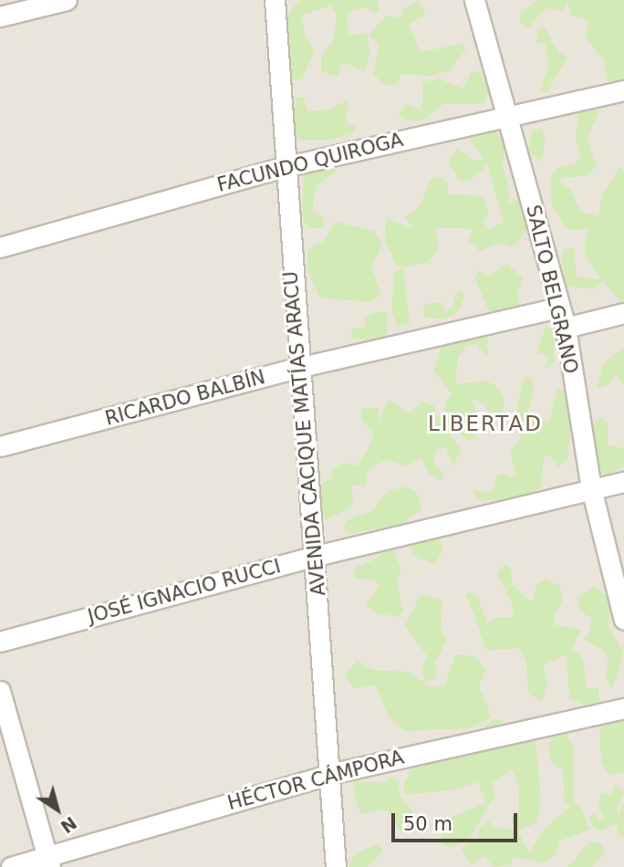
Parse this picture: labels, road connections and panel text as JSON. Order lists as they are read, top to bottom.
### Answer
{
  "streets": {
    "street": [
      "FACUNDO QUIROGA",
      "SALTO BELGRANO",
      "RICARDO BALBÍN",
      "AVENIDA CACIQUE MATÍAS ARACU",
      "JOSÉ IGNACIO RUCCI",
      "HÉCTOR CÁMPORA"
    ]
  },
  "crossings": [
    ["FACUNDO QUIROGA", "SALTO BELGRANO"],
    ["FACUNDO QUIROGA", "AVENIDA CACIQUE MATÍAS ARACU"],
    ["SALTO BELGRANO", "RICARDO BALBÍN"],
    ["SALTO BELGRANO", "JOSÉ IGNACIO RUCCI"],
    ["RICARDO BALBÍN", "AVENIDA CACIQUE MATÍAS ARACU"],
    ["AVENIDA CACIQUE MATÍAS ARACU", "JOSÉ IGNACIO RUCCI"],
    ["AVENIDA CACIQUE MATÍAS ARACU", "HÉCTOR CÁMPORA"]
  ],
  "districts": ["LIBERTAD"],
  "scale_bar": "50 m",
  "north": "bottom right"
}
